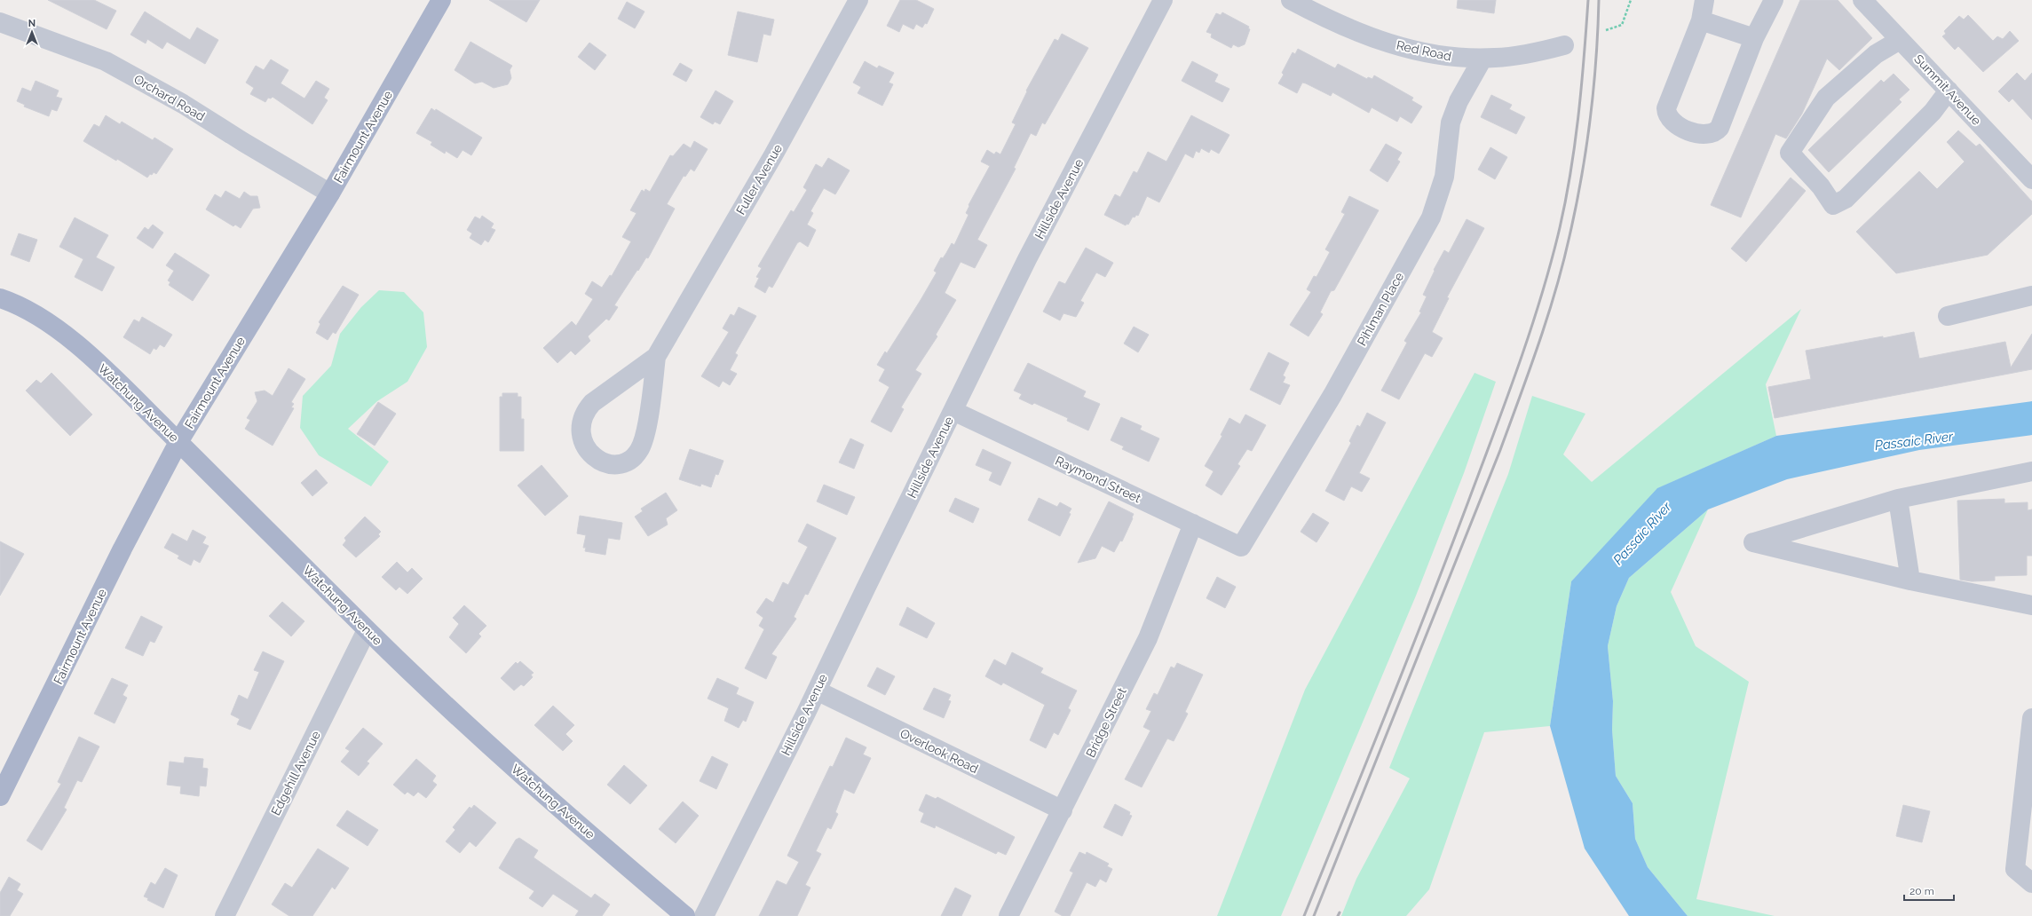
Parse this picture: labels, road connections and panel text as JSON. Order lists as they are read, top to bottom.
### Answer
{
  "streets": {
    "main road": ["Fairmount Avenue", "Watchung Avenue"],
    "street": [
      "Red Road",
      "Summit Avenue",
      "Orchard Road",
      "Fuller Avenue",
      "Hillside Avenue",
      "Pihlman Place",
      "Raymond Street",
      "Bridge Street",
      "Overlook Road",
      "Edgehill Avenue"
    ]
  },
  "crossings": [
    ["Red Road", "Pihlman Place"],
    ["Orchard Road", "Fairmount Avenue"],
    ["Fairmount Avenue", "Watchung Avenue"],
    ["Hillside Avenue", "Raymond Street"],
    ["Hillside Avenue", "Overlook Road"],
    ["Pihlman Place", "Raymond Street"],
    ["Watchung Avenue", "Edgehill Avenue"],
    ["Raymond Street", "Bridge Street"],
    ["Bridge Street", "Overlook Road"]
  ],
  "water": ["Passaic River"],
  "scale_bar": "20 m",
  "north": "top"
}
